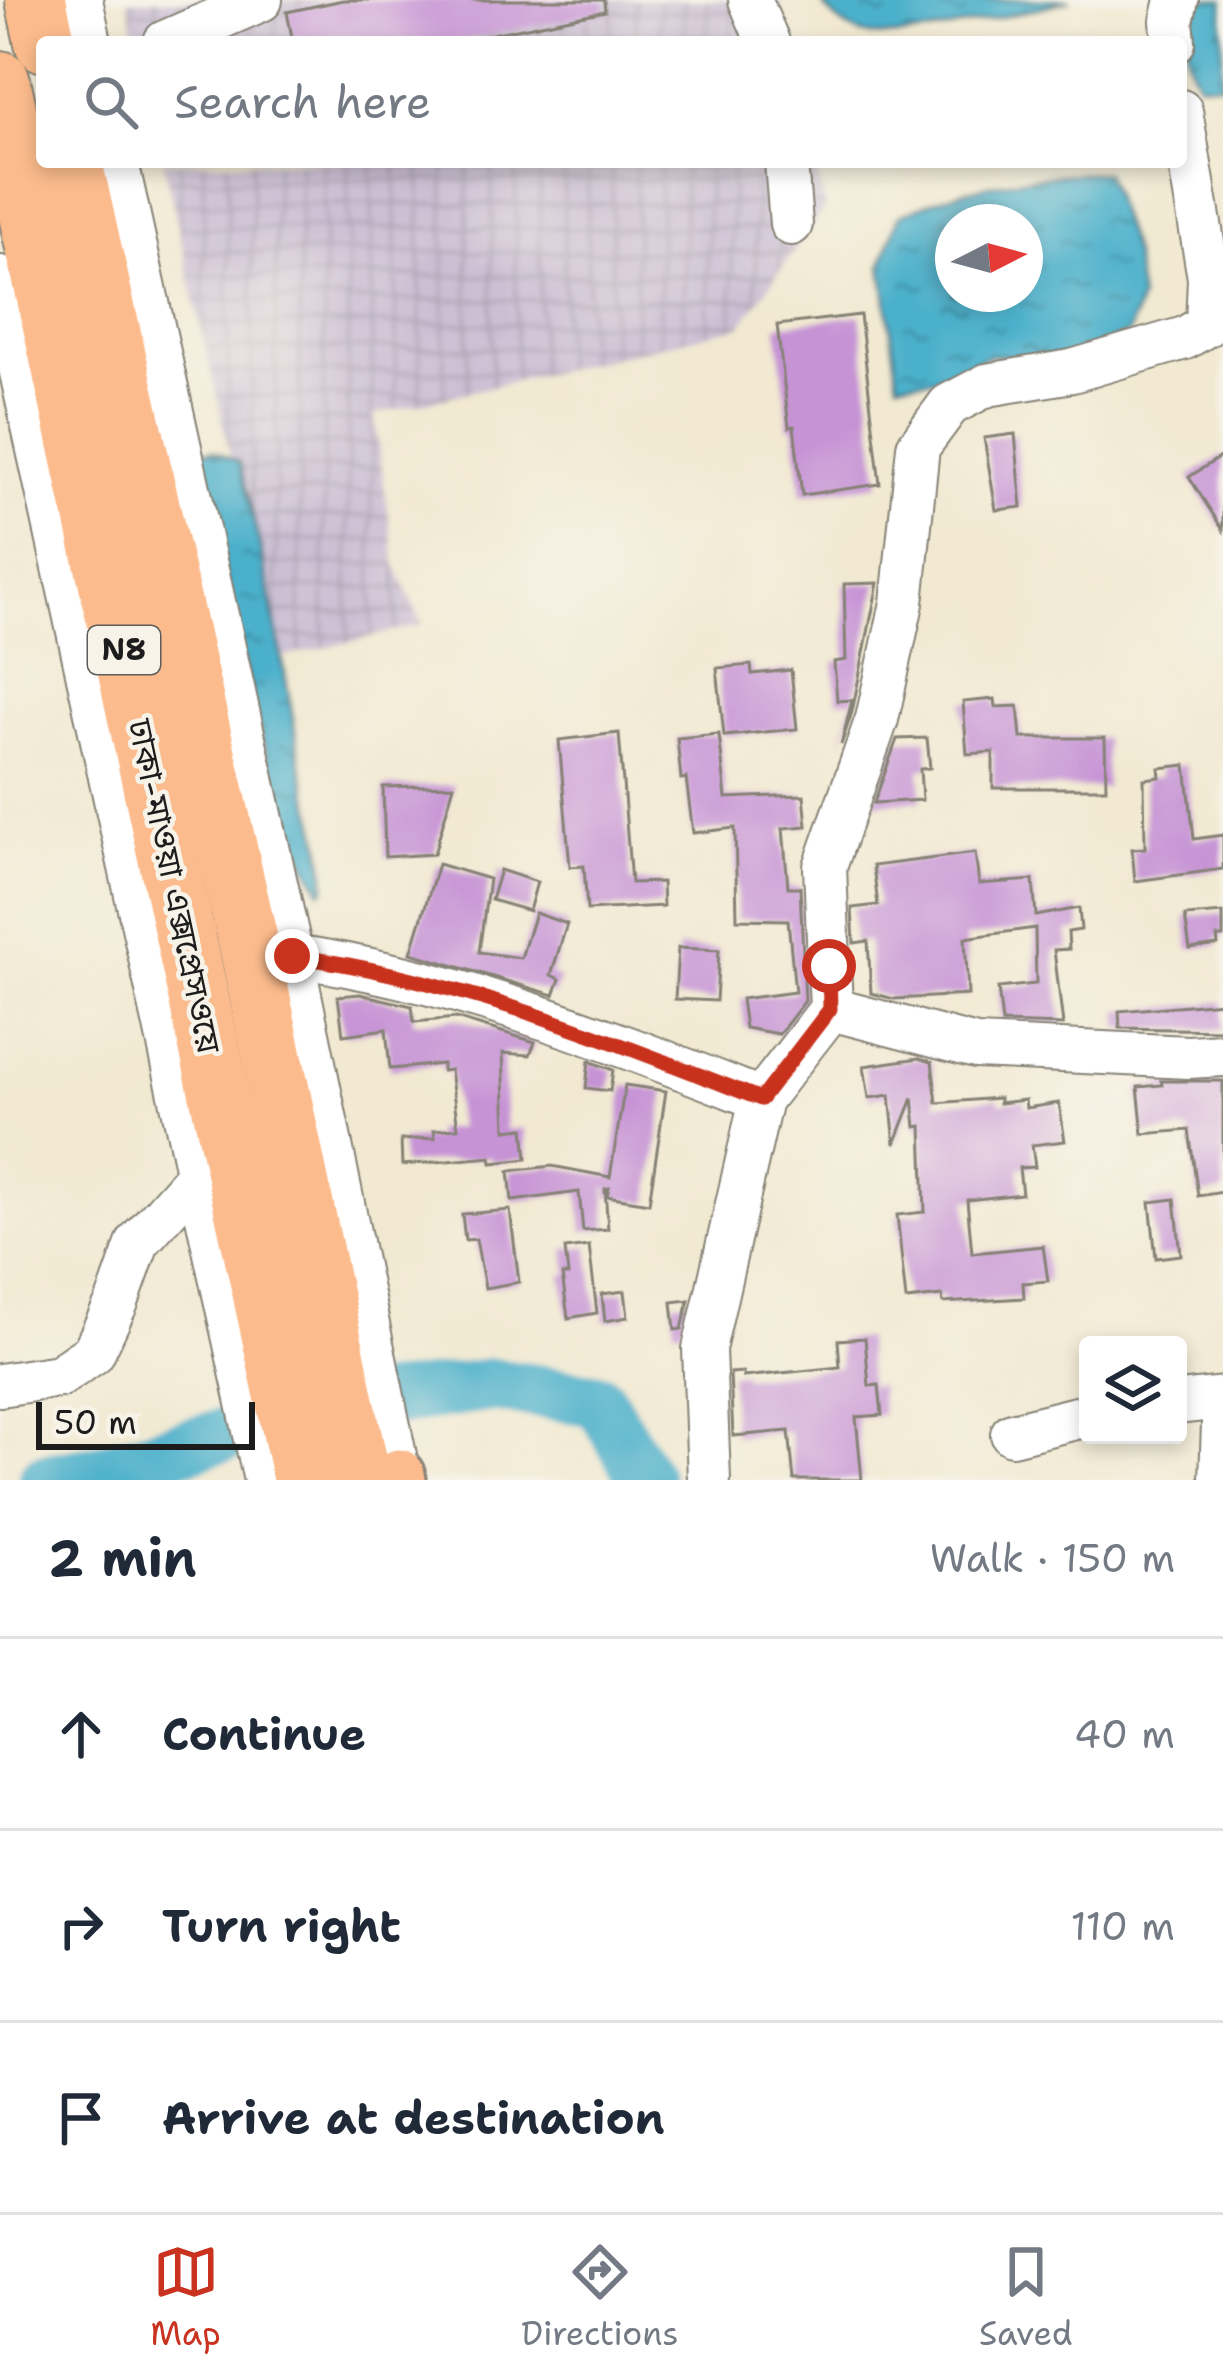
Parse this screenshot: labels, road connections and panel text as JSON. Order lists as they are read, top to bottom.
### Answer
{
  "streets": {
    "highway": ["N8", "ঢাকা-মাওয়া এক্সপ্রেসওয়ে"]
  },
  "scale_bar": "50 m",
  "north": "right",
  "page": {
    "search": "Search here",
    "scale": "50 m",
    "heading": ["2 min", "Walk · 150 m"],
    "list": [
      ["Continue", "40 m"],
      ["Turn right", "110 m"],
      "Arrive at destination"
    ],
    "nav": ["Map", "Directions", "Saved"]
  }
}
